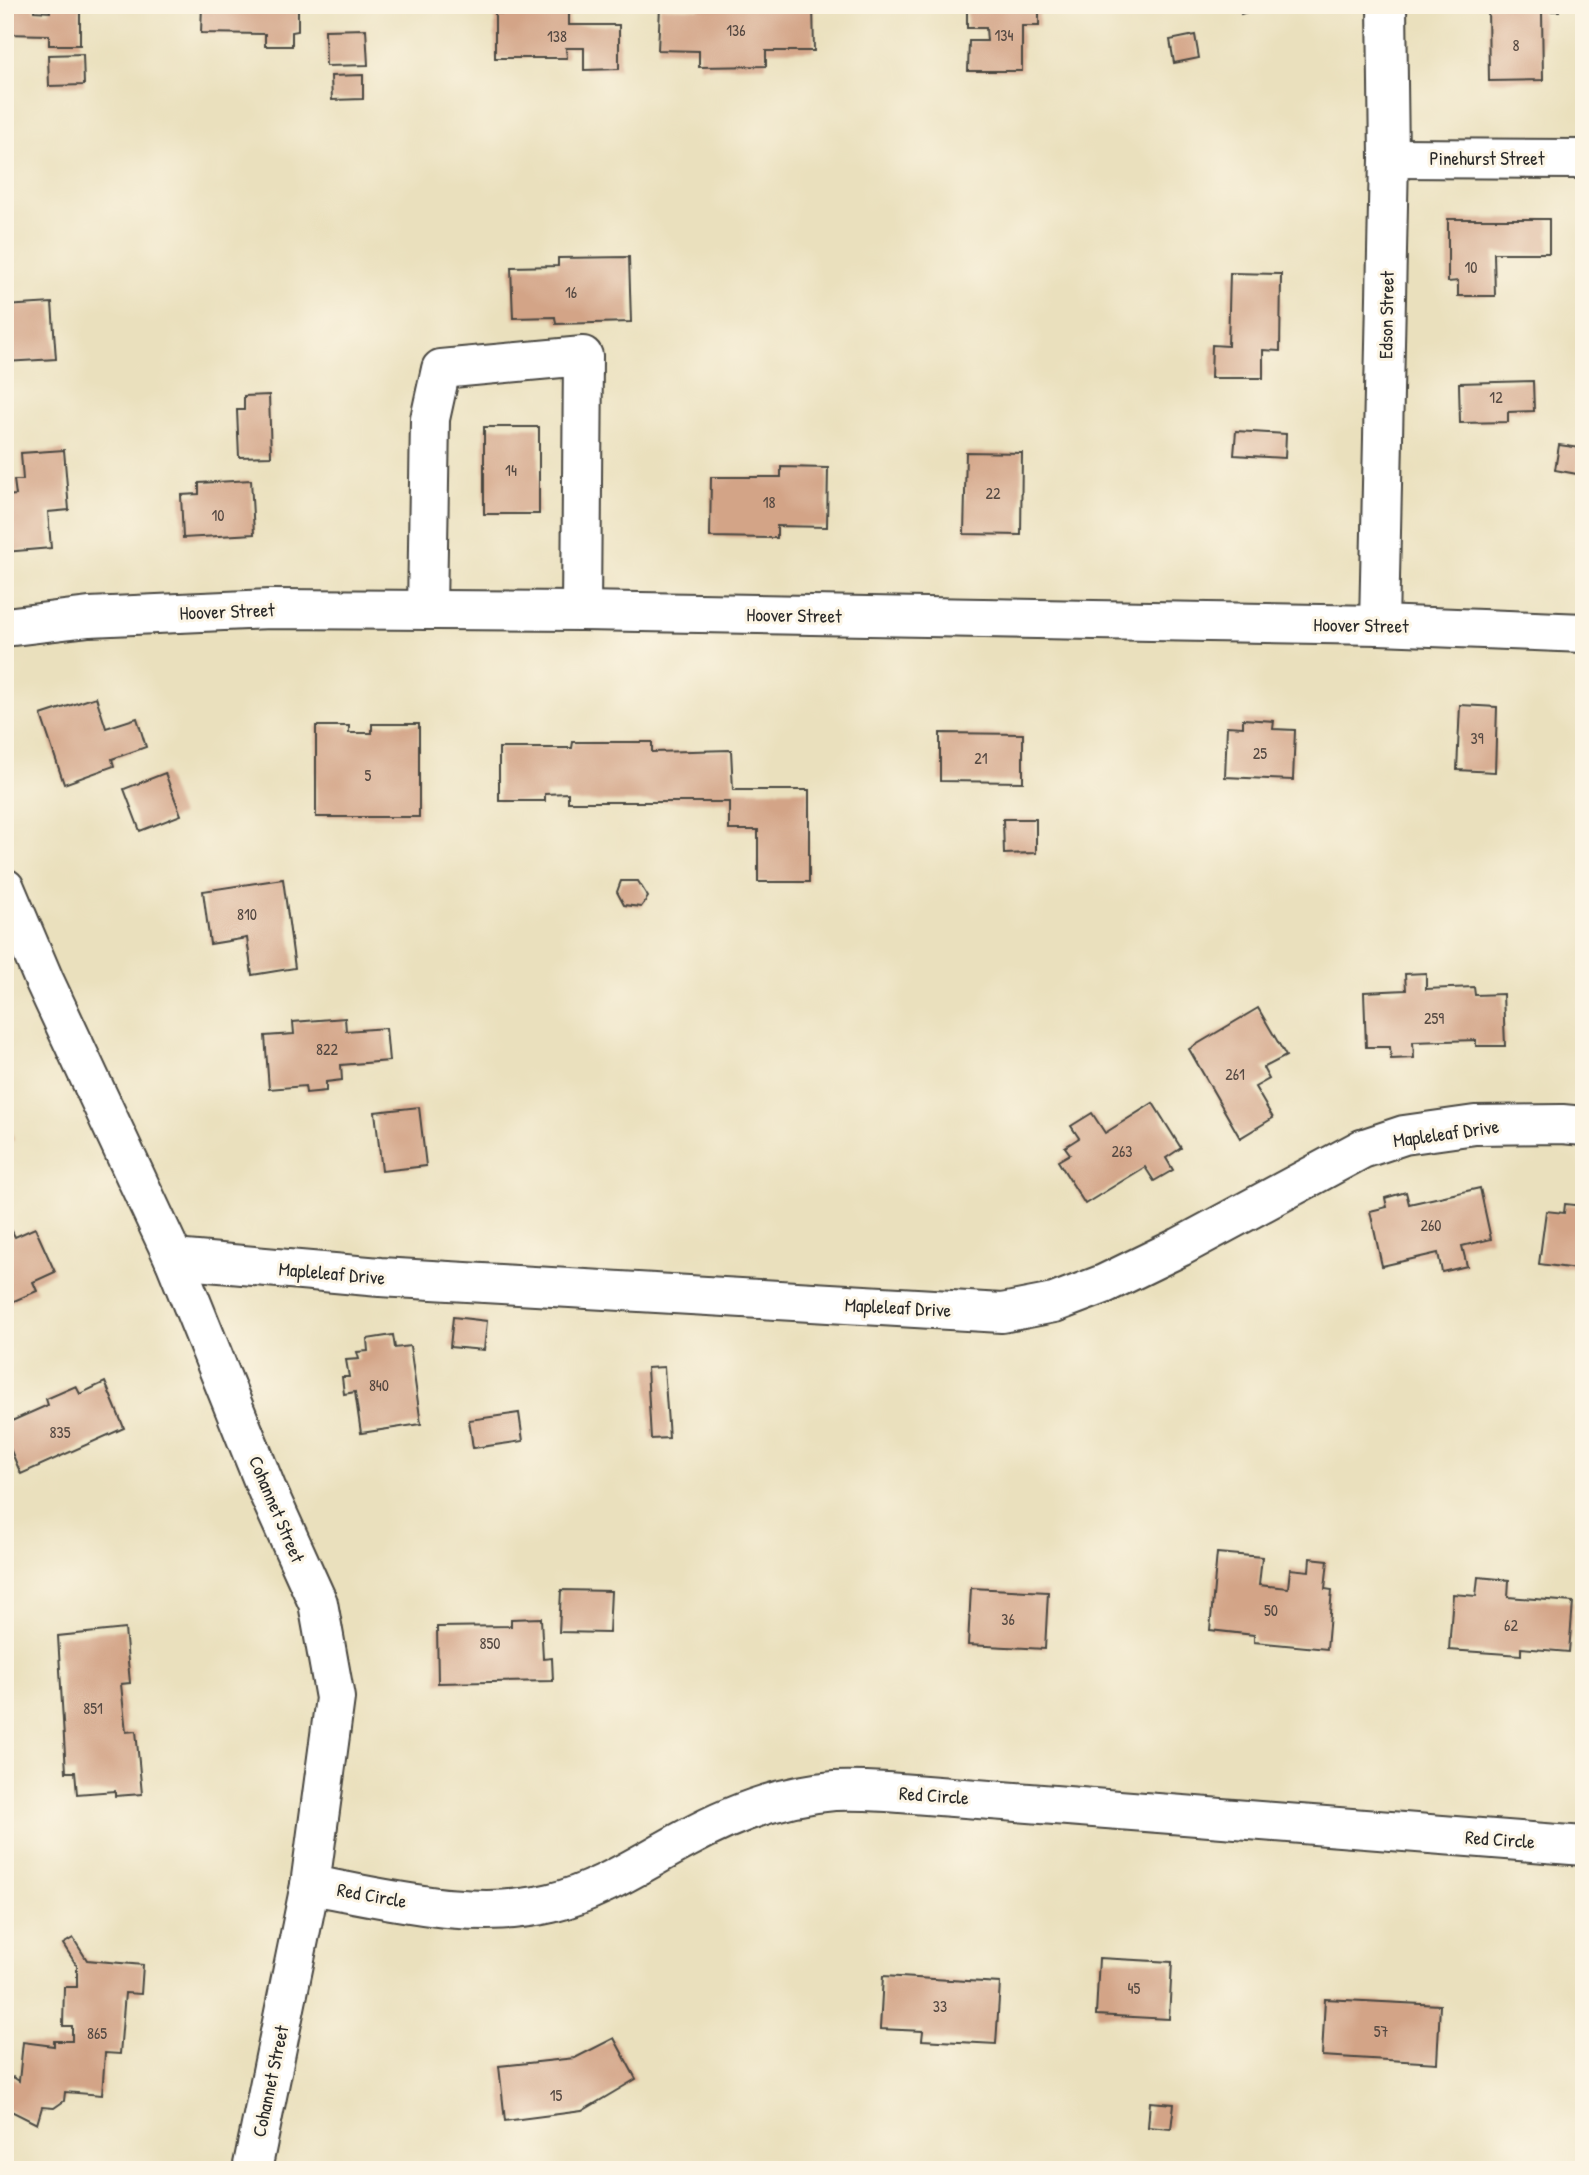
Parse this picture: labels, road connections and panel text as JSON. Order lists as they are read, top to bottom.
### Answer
{
  "streets": {
    "street": [
      "Pinehurst Street",
      "Edson Street",
      "Hoover Street",
      "Mapleleaf Drive",
      "Cohannet Street",
      "Red Circle"
    ]
  },
  "crossings": [
    ["Pinehurst Street", "Edson Street"],
    ["Edson Street", "Hoover Street"],
    ["Mapleleaf Drive", "Cohannet Street"],
    ["Cohannet Street", "Red Circle"]
  ],
  "house_numbers": [
    "136",
    "134",
    "138",
    "8",
    "10",
    "16",
    "12",
    "14",
    "22",
    "18",
    "10",
    "39",
    "25",
    "21",
    "5",
    "810",
    "259",
    "822",
    "261",
    "263",
    "260",
    "840",
    "835",
    "50",
    "36",
    "62",
    "850",
    "851",
    "45",
    "33",
    "57",
    "865",
    "15"
  ]
}
